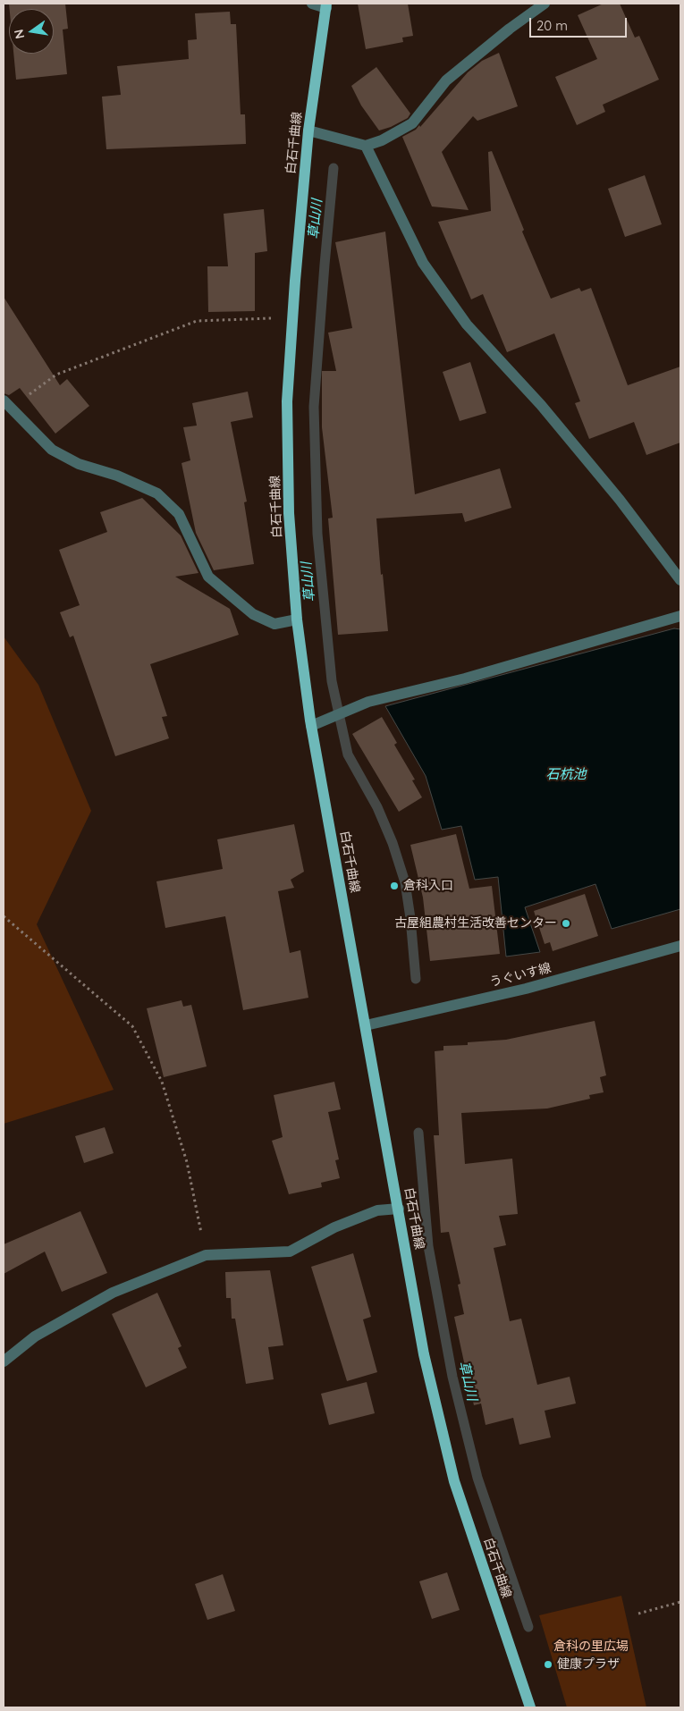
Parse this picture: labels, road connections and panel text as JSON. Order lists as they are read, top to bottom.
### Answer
{
  "streets": {
    "main road": ["白石千曲線"],
    "street": ["うぐいす線"]
  },
  "crossings": [
    ["白石千曲線", "うぐいす線"]
  ],
  "water": ["草山川", "石杭池"],
  "parks": ["倉科の里広場"],
  "places": ["倉科入口", "古屋組農村生活改善センター", "健康プラザ"],
  "scale_bar": "20 m",
  "north": "left"
}
